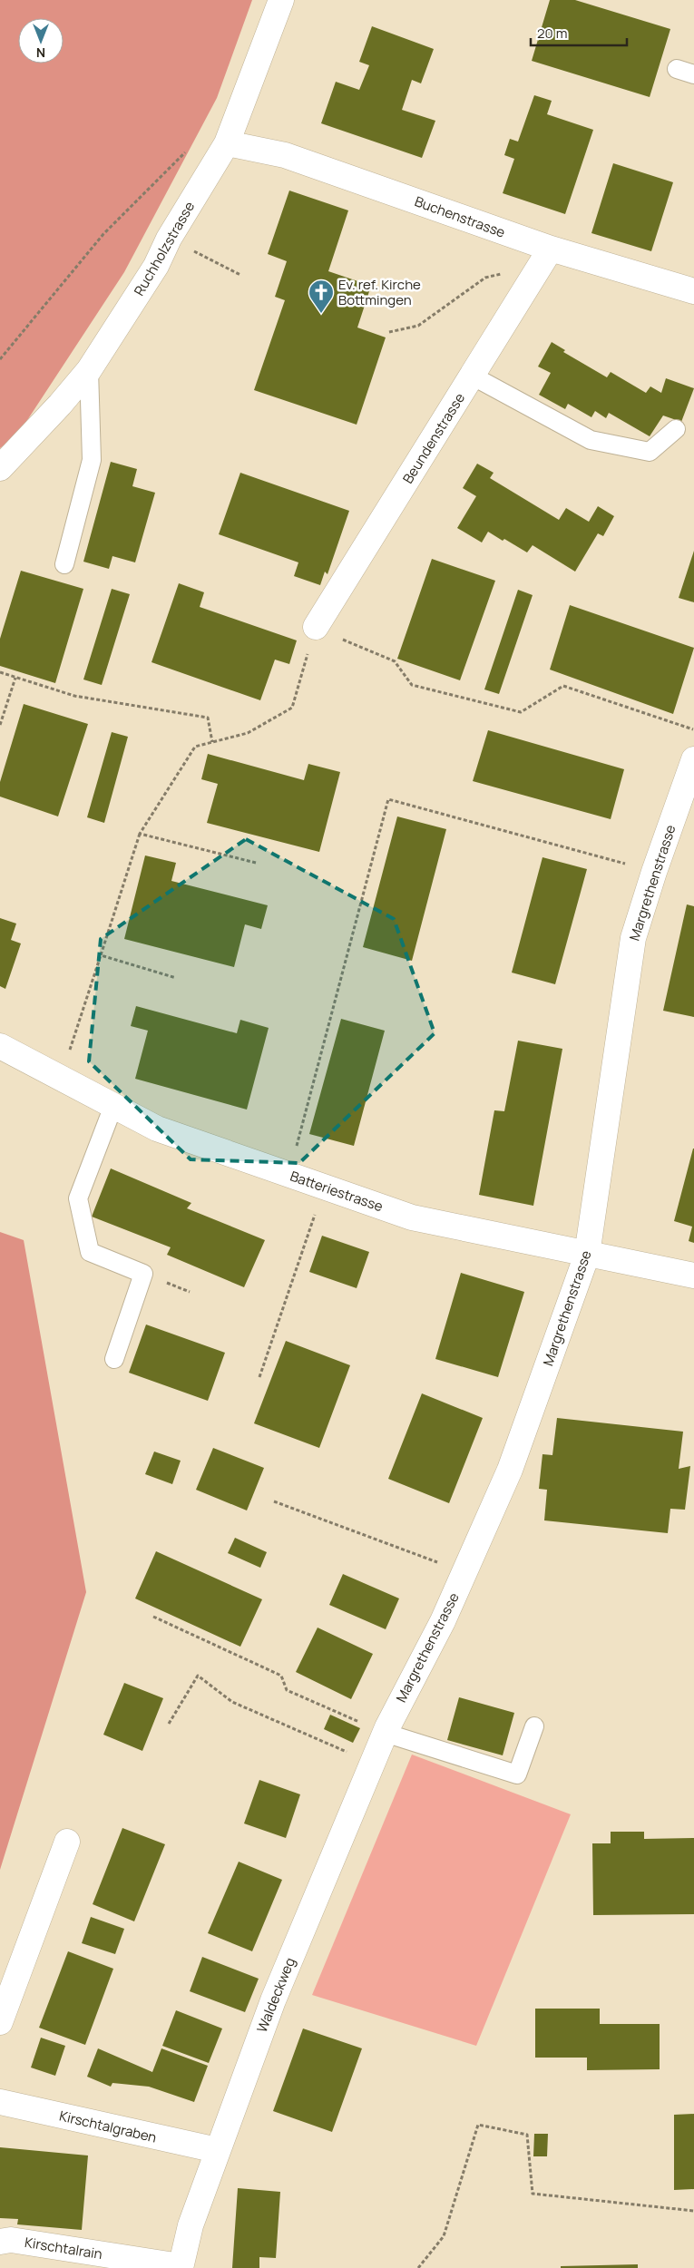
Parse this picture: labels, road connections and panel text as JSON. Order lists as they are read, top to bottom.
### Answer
{
  "streets": {
    "street": [
      "Buchenstrasse",
      "Ruchholzstrasse",
      "Beundenstrasse",
      "Margrethenstrasse",
      "Batteriestrasse",
      "Waldeckweg",
      "Kirschtalgraben",
      "Kirschtalrain"
    ]
  },
  "crossings": [
    ["Buchenstrasse", "Ruchholzstrasse"],
    ["Buchenstrasse", "Beundenstrasse"],
    ["Margrethenstrasse", "Batteriestrasse"],
    ["Margrethenstrasse", "Waldeckweg"],
    ["Waldeckweg", "Kirschtalgraben"],
    ["Waldeckweg", "Kirschtalrain"]
  ],
  "places": {
    "church": ["Ev. ref. Kirche Bottmingen"]
  },
  "scale_bar": "20 m",
  "north": "bottom"
}
